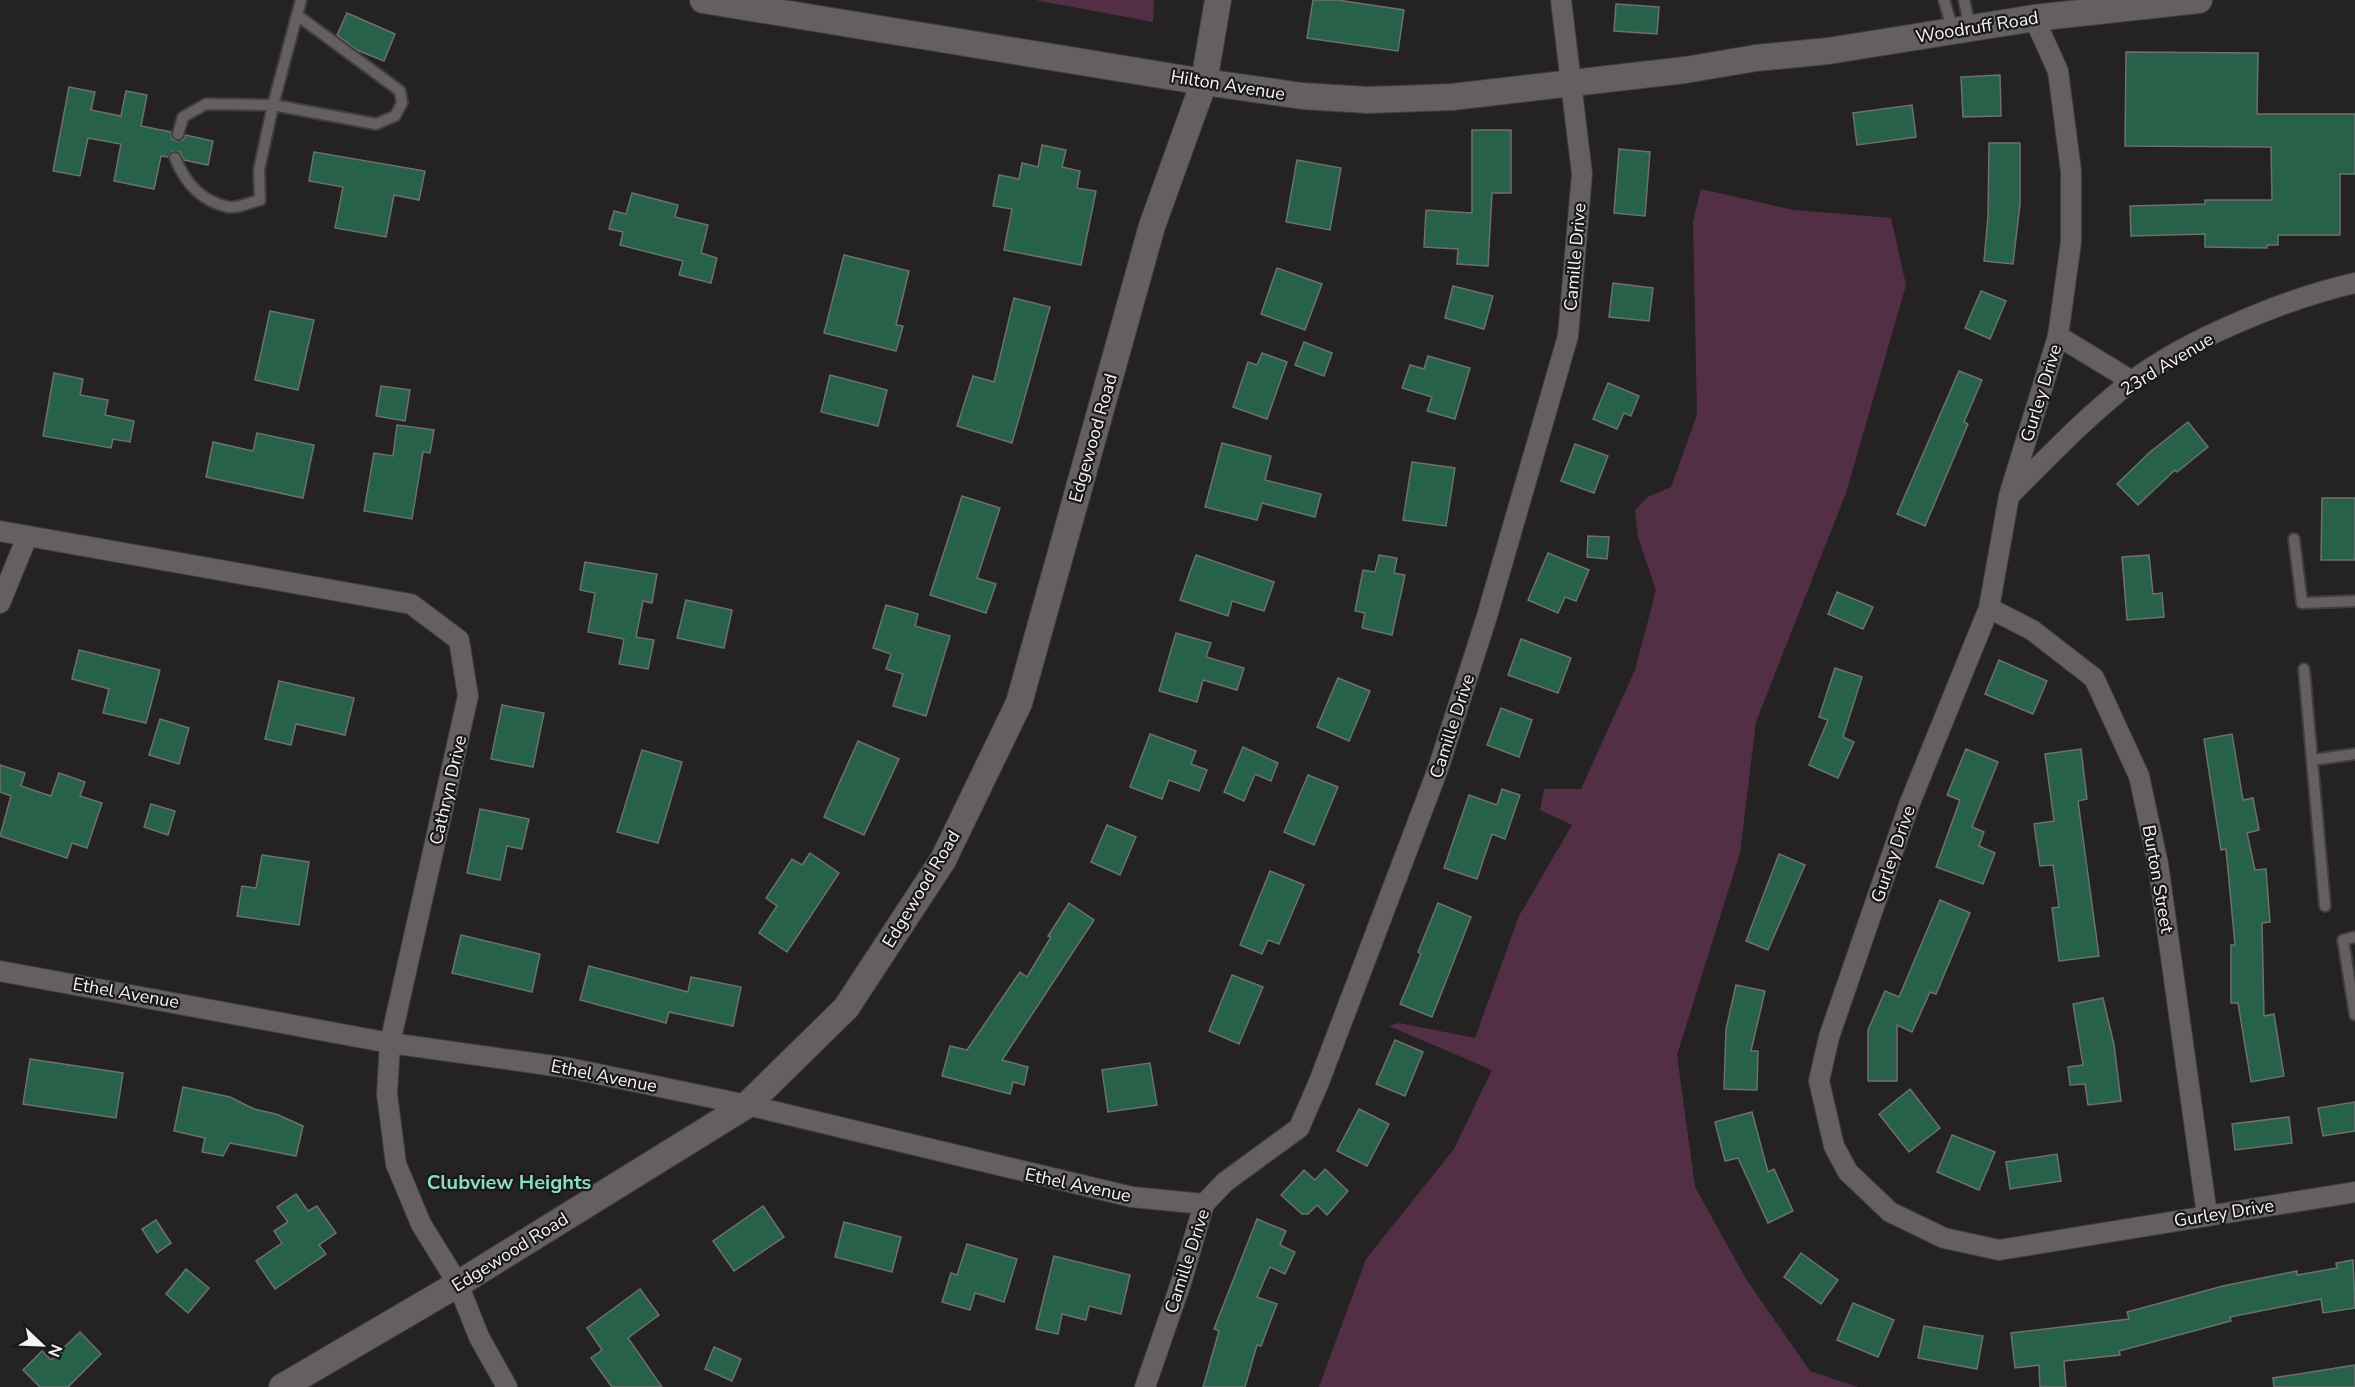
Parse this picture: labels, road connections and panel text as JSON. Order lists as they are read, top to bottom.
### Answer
{
  "streets": {
    "street": [
      "Woodruff Road",
      "Hilton Avenue",
      "Camille Drive",
      "23rd Avenue",
      "Gurley Drive",
      "Edgewood Road",
      "Cathryn Drive",
      "Burton Street",
      "Ethel Avenue"
    ]
  },
  "crossings": [
    ["Woodruff Road", "Hilton Avenue"],
    ["Woodruff Road", "Gurley Drive"],
    ["Hilton Avenue", "Camille Drive"],
    ["Hilton Avenue", "Edgewood Road"],
    ["Camille Drive", "Ethel Avenue"],
    ["23rd Avenue", "Gurley Drive"],
    ["Gurley Drive", "Burton Street"],
    ["Edgewood Road", "Cathryn Drive"],
    ["Edgewood Road", "Ethel Avenue"],
    ["Cathryn Drive", "Ethel Avenue"]
  ],
  "districts": ["Clubview Heights"],
  "north": "bottom right"
}
